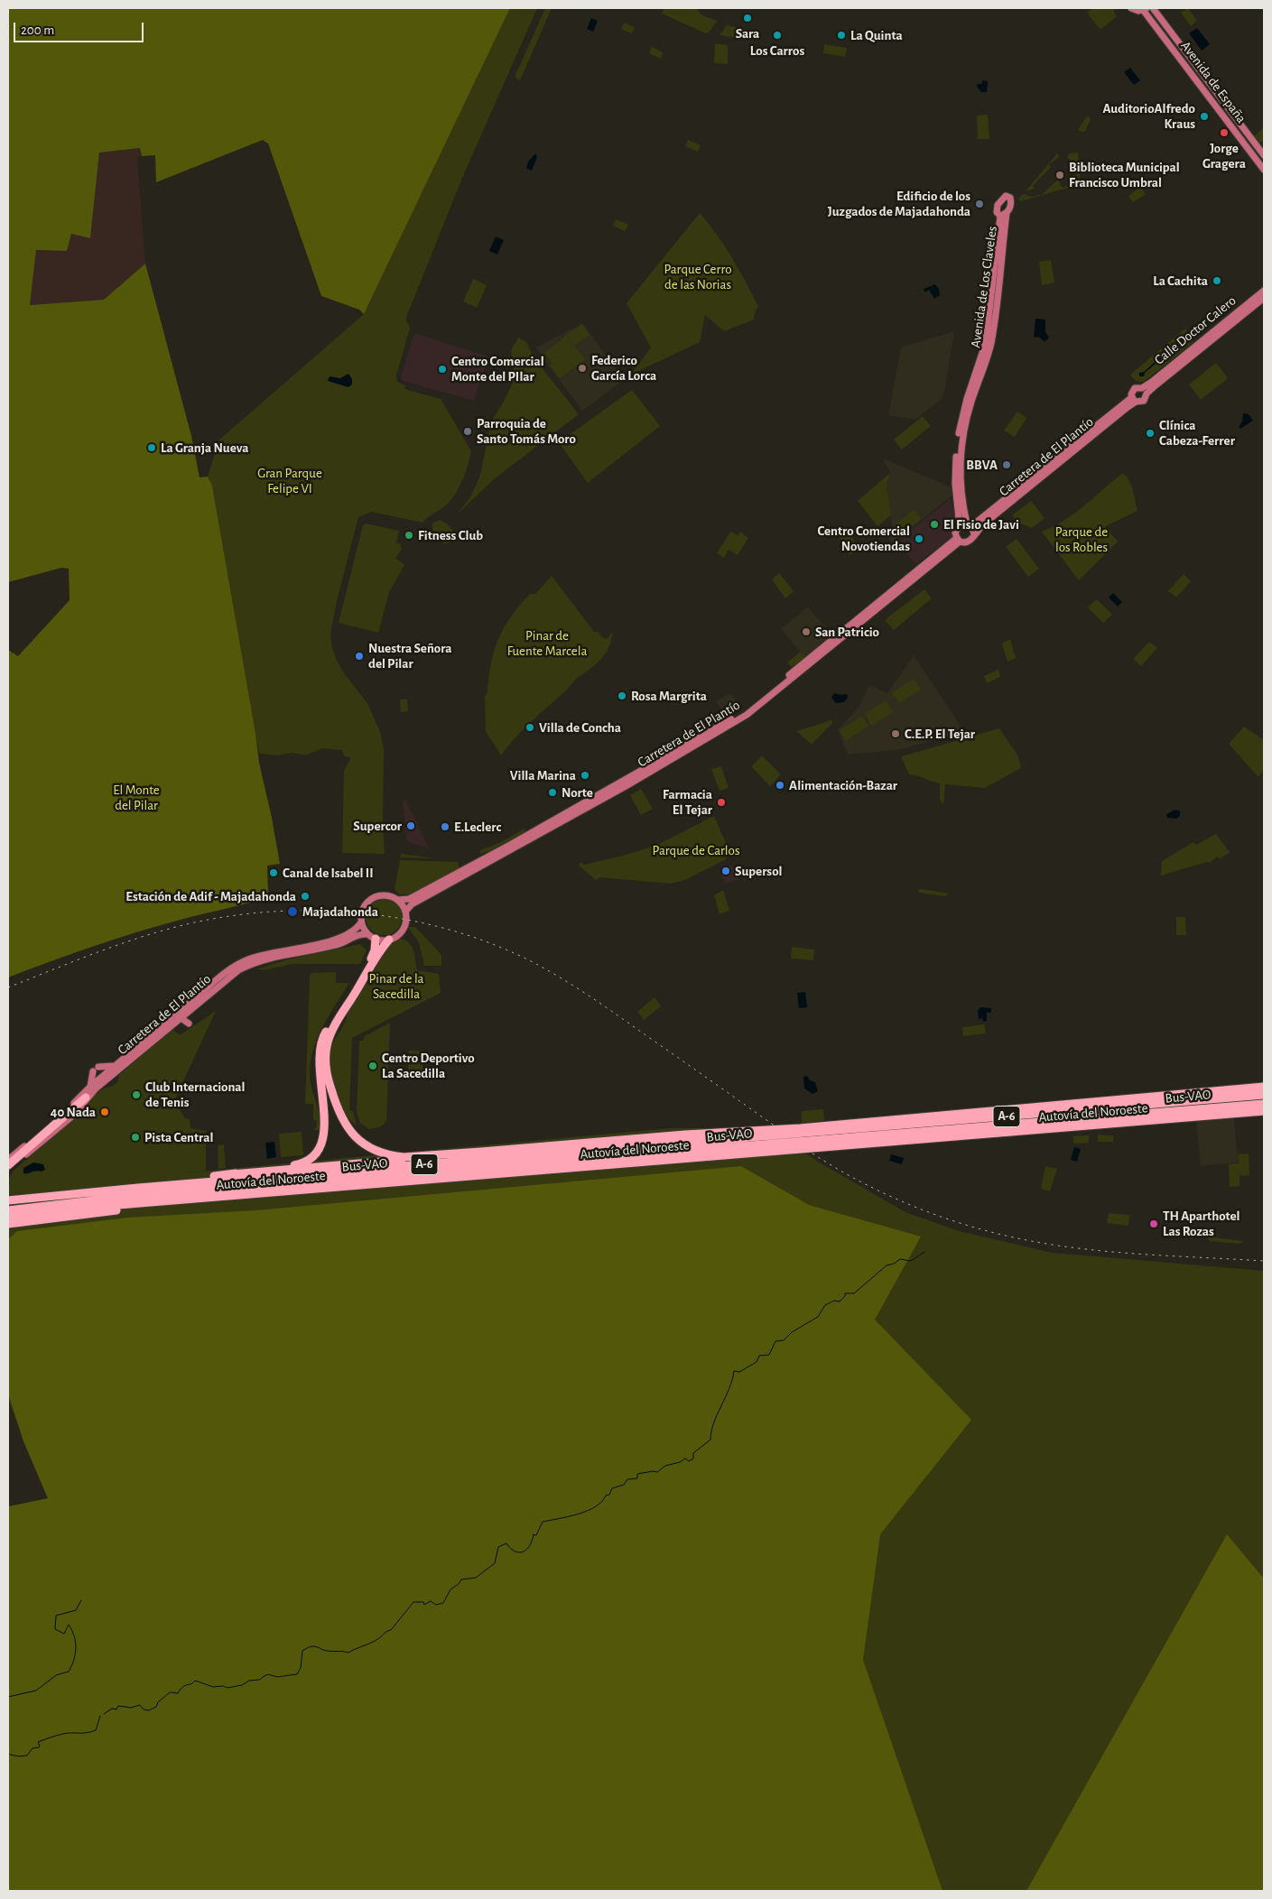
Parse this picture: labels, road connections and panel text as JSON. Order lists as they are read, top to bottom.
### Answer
{
  "streets": {
    "highway": ["Bus-VAO", "Autovía del Noroeste", "A-6"],
    "street": [
      "Avenida de España",
      "Avenida de Los Claveles",
      "Calle Doctor Calero",
      "Carretera de El Plantío"
    ]
  },
  "crossings": [
    ["Avenida de Los Claveles", "Carretera de El Plantío"],
    ["Calle Doctor Calero", "Carretera de El Plantío"]
  ],
  "parks": [
    "Parque Cerro de las Norias",
    "Gran Parque Felipe VI",
    "Parque de los Robles",
    "Pinar de Fuente Marcela",
    "El Monte del Pilar",
    "Parque de Carlos",
    "Pinar de la Sacedilla"
  ],
  "places": [
    "Sara",
    "Los Carros",
    "La Quinta",
    "AuditorioAlfredo Kraus",
    "Jorge Gragera",
    "Biblioteca Municipal Francisco Umbral",
    "Edificio de los Juzgados de Majadahonda",
    "La Cachita",
    "Federico García Lorca",
    "Centro Comercial Monte del PIlar",
    "Parroquia de Santo Tomás Moro",
    "Clínica Cabeza-Ferrer",
    "La Granja Nueva",
    "BBVA",
    "El Fisio de Javi",
    "Fitness Club",
    "Centro Comercial Novotiendas",
    "San Patricio",
    "Nuestra Señora del Pilar",
    "Rosa Margrita",
    "Villa de Concha",
    "C.E.P. El Tejar",
    "Villa Marina",
    "Alimentación-Bazar",
    "Norte",
    "Farmacia El Tejar",
    "Supercor",
    "E.Leclerc",
    "Supersol",
    "Canal de Isabel II",
    "Estación de Adif - Majadahonda",
    "Majadahonda",
    "Centro Deportivo La Sacedilla",
    "Club Internacional de Tenis",
    "40 Nada",
    "Pista Central",
    "TH Aparthotel Las Rozas"
  ],
  "scale_bar": "200 m"
}
